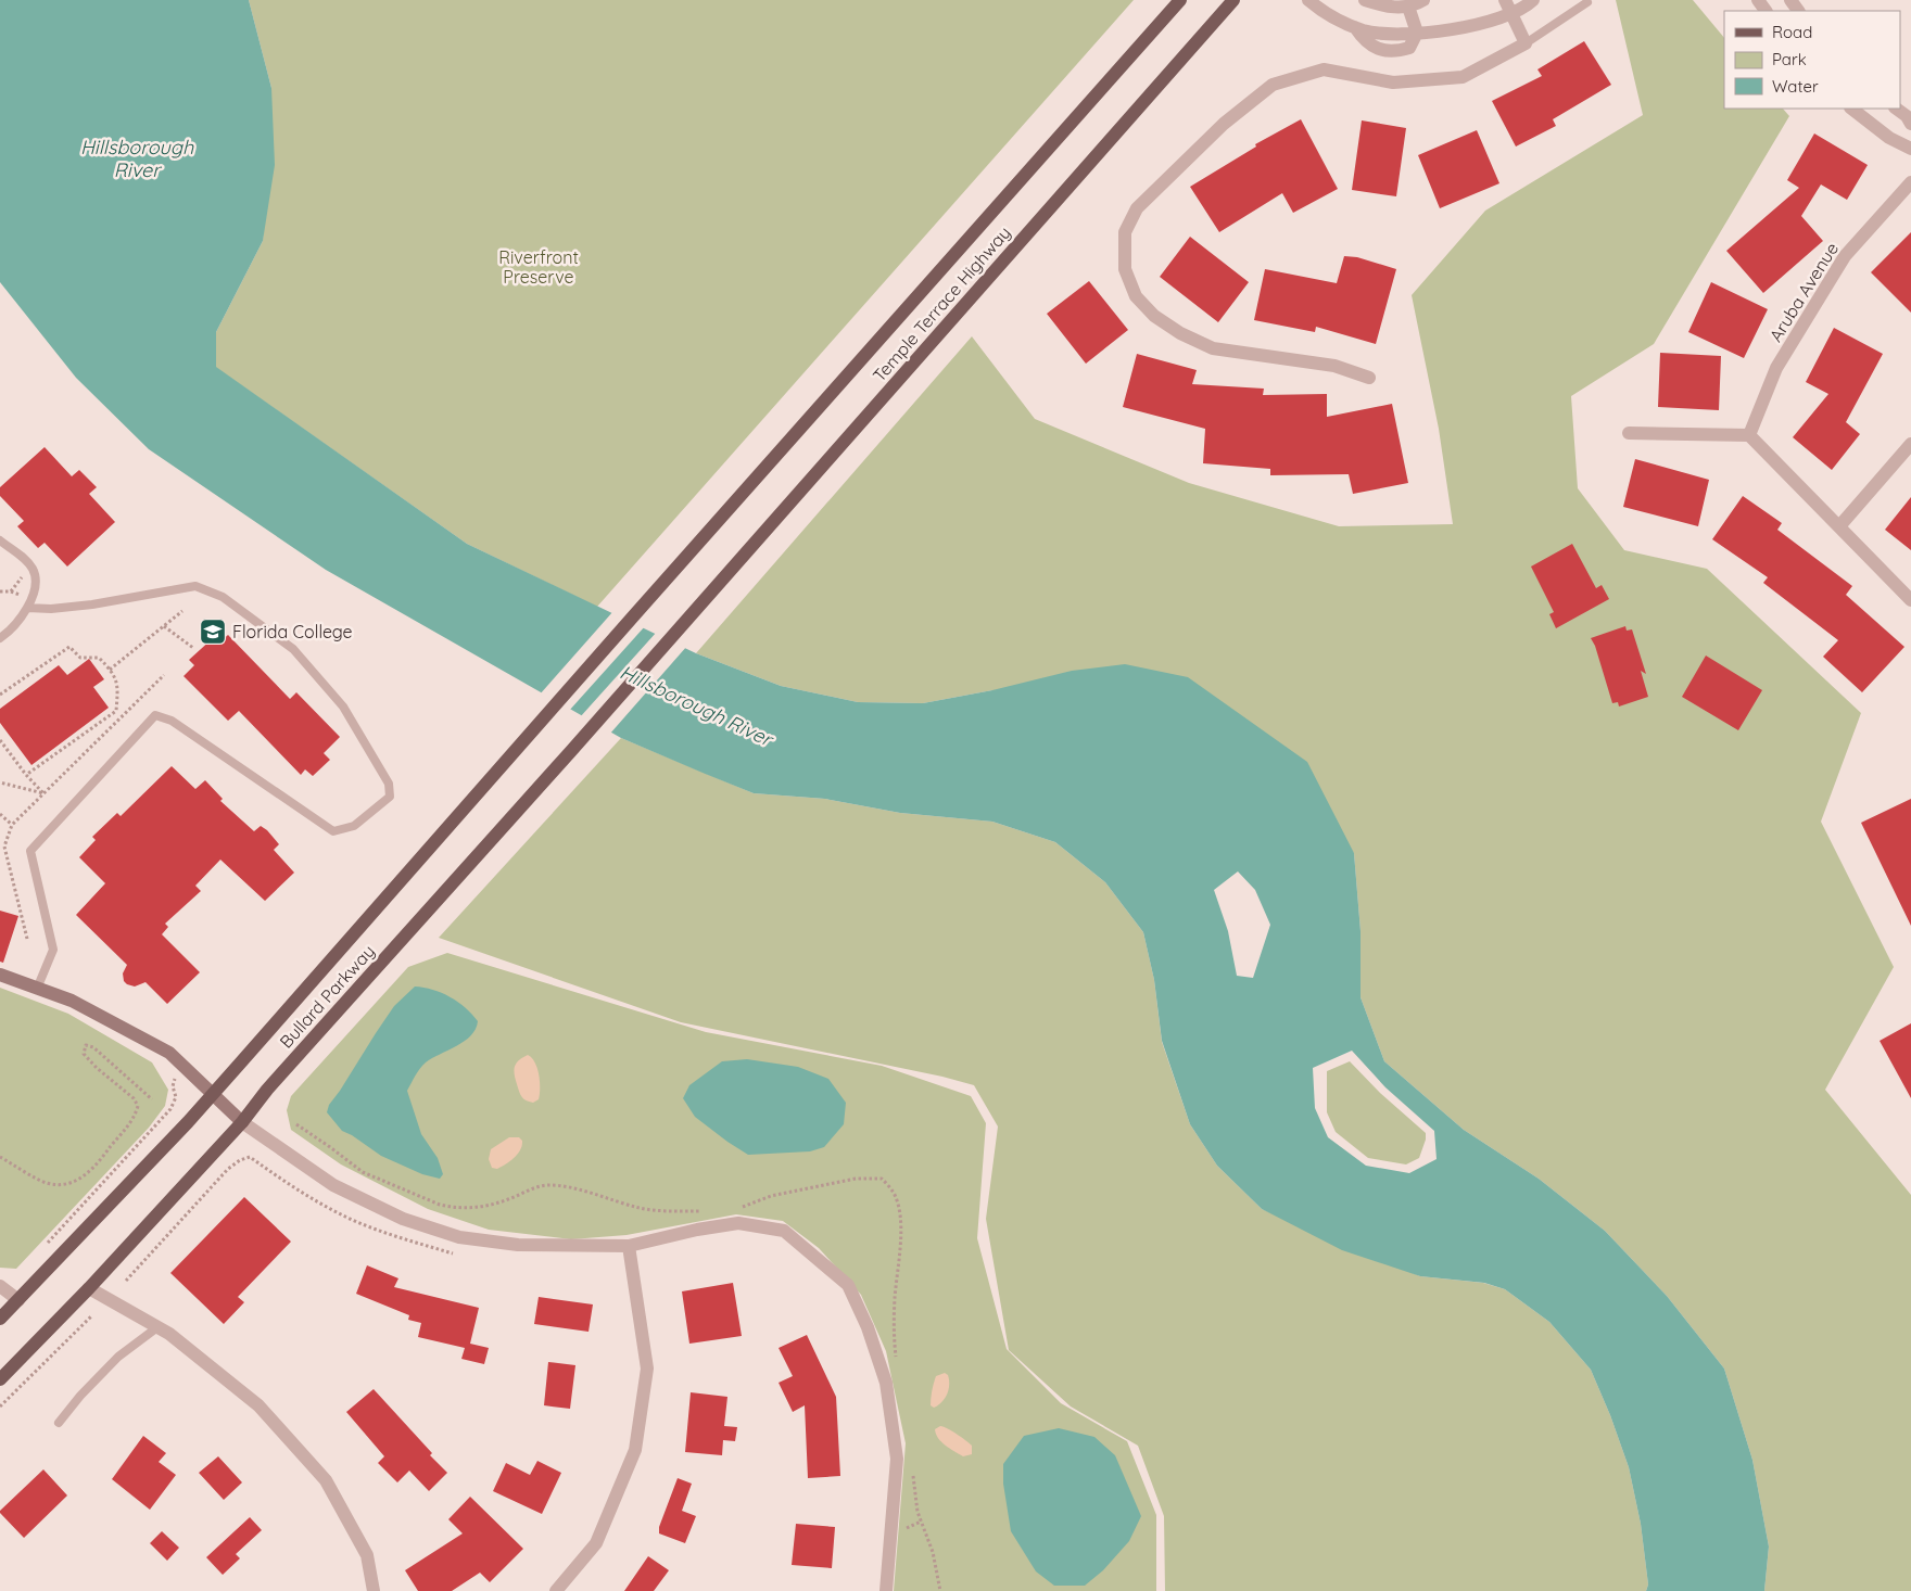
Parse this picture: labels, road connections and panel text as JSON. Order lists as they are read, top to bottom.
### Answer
{
  "streets": {
    "main road": ["Temple Terrace Highway", "Bullard Parkway"],
    "street": ["Aruba Avenue"]
  },
  "crossings": [
    ["Temple Terrace Highway", "Bullard Parkway"]
  ],
  "water": ["Hillsborough River"],
  "parks": ["Riverfront Preserve"],
  "places": {
    "school or university": ["Florida College"]
  },
  "legend": ["Road", "Park", "Water"]
}
